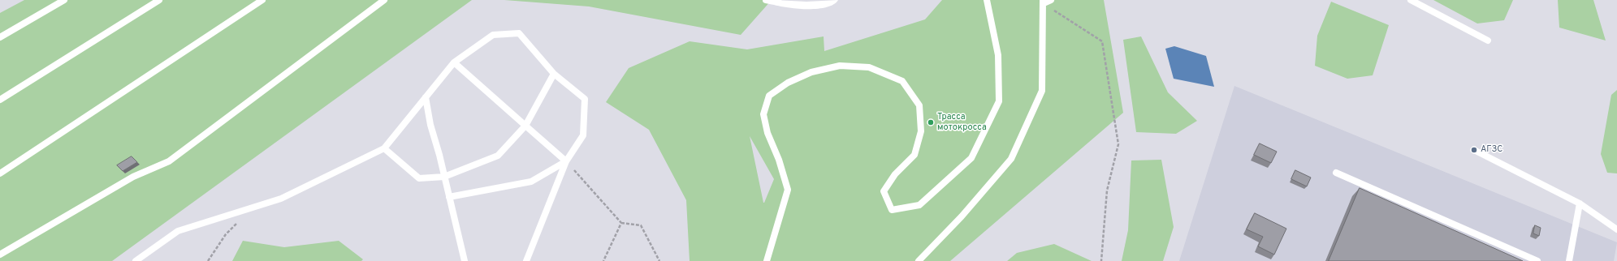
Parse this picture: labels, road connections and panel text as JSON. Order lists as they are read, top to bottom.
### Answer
{
  "places": ["Трасса мотокросса", "АГЗС"]
}
